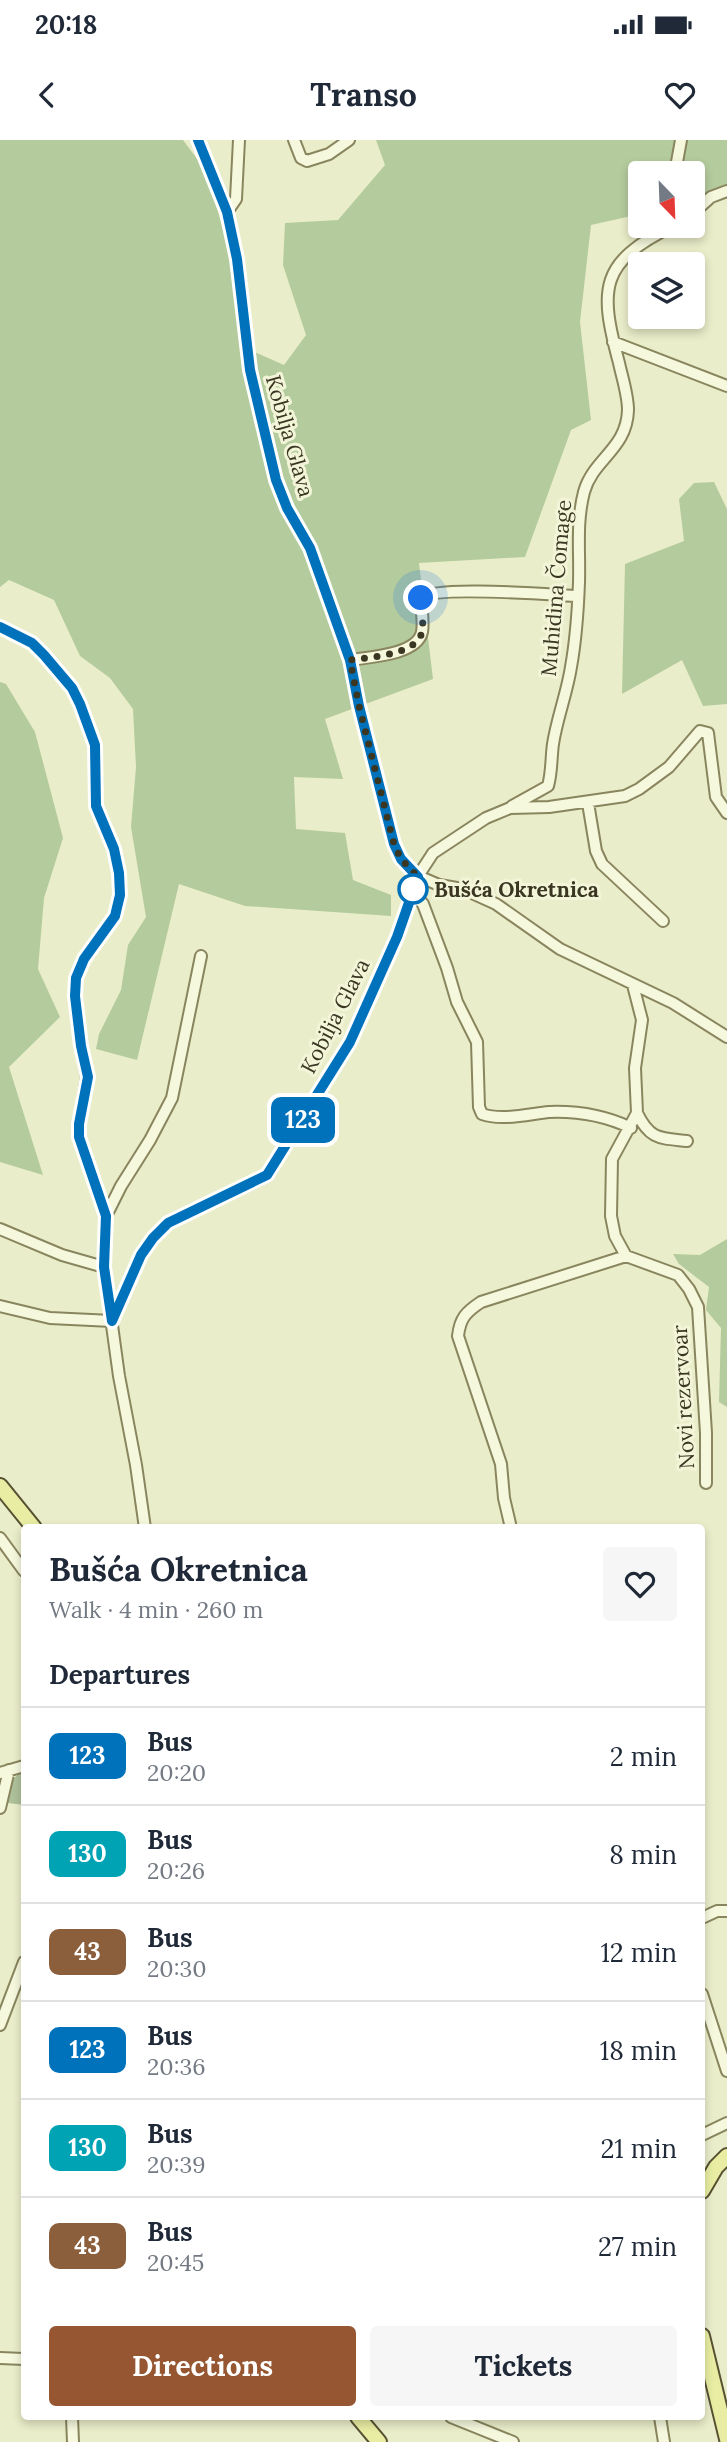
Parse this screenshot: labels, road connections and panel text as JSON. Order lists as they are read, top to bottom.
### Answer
{
  "streets": {
    "street": ["Kobilja Glava", "Muhidina Čomage", "Novi rezervoar"]
  },
  "crossings": [
    ["Kobilja Glava", "Muhidina Čomage"]
  ],
  "places": ["Bušća Okretnica"],
  "lines": ["bus line 123"],
  "north": "bottom right",
  "page": {
    "status": "20:18",
    "header": "Transo",
    "on_map": "123",
    "heading": [
      ["Bušća Okretnica", "Walk · 4 min · 260 m"],
      "Departures"
    ],
    "list": [
      {
        "mark": "123",
        "name": "Bus",
        "note": "20:20",
        "value": "2 min"
      },
      {
        "mark": "130",
        "name": "Bus",
        "note": "20:26",
        "value": "8 min"
      },
      {
        "mark": "43",
        "name": "Bus",
        "note": "20:30",
        "value": "12 min"
      },
      {
        "mark": "123",
        "name": "Bus",
        "note": "20:36",
        "value": "18 min"
      },
      {
        "mark": "130",
        "name": "Bus",
        "note": "20:39",
        "value": "21 min"
      },
      {
        "mark": "43",
        "name": "Bus",
        "note": "20:45",
        "value": "27 min"
      }
    ],
    "buttons": ["Directions", "Tickets"]
  }
}
